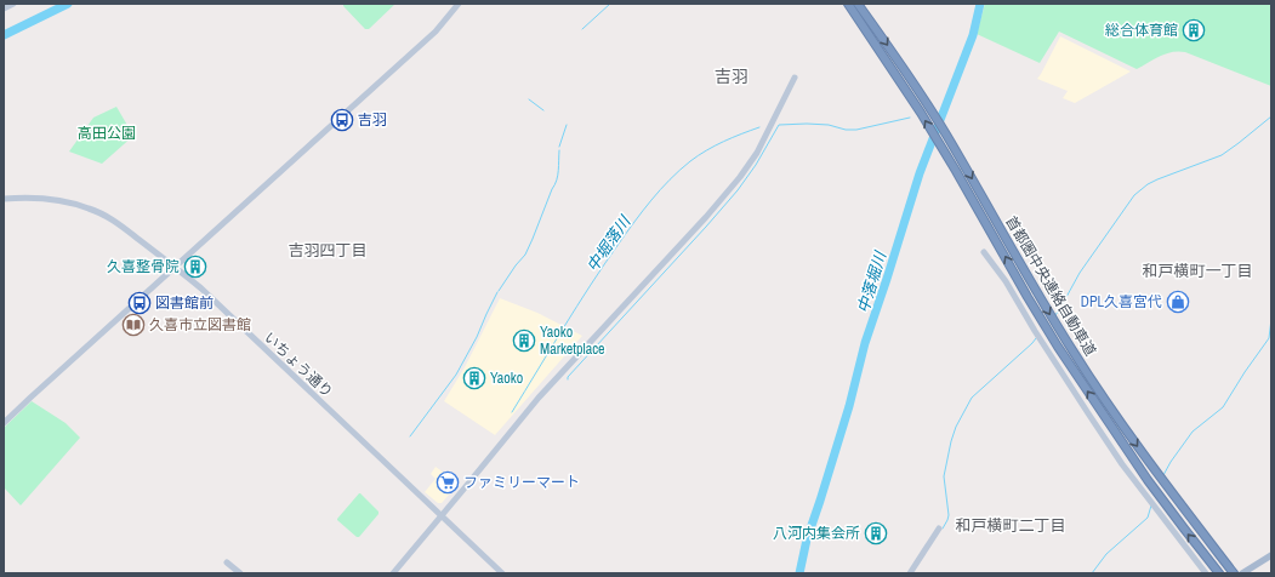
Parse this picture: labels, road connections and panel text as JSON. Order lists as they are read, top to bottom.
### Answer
{
  "streets": {
    "highway": ["首都圏中央連絡自動車道"],
    "street": ["いちょう通り"]
  },
  "districts": [
    "吉羽",
    "吉羽四丁目",
    "和戸横町一丁目",
    "和戸横町二丁目"
  ],
  "water": ["中堀落川", "中落堀川"],
  "parks": ["高田公園"],
  "places": {
    "building": [
      "総合体育館",
      "久喜整骨院",
      "Yaoko Marketplace",
      "Yaoko",
      "八河内集会所"
    ],
    "bus stop": ["吉羽", "図書館前"],
    "shop": ["DPL久喜宮代"],
    "library": ["久喜市立図書館"],
    "supermarket": ["ファミリーマート"]
  }
}
